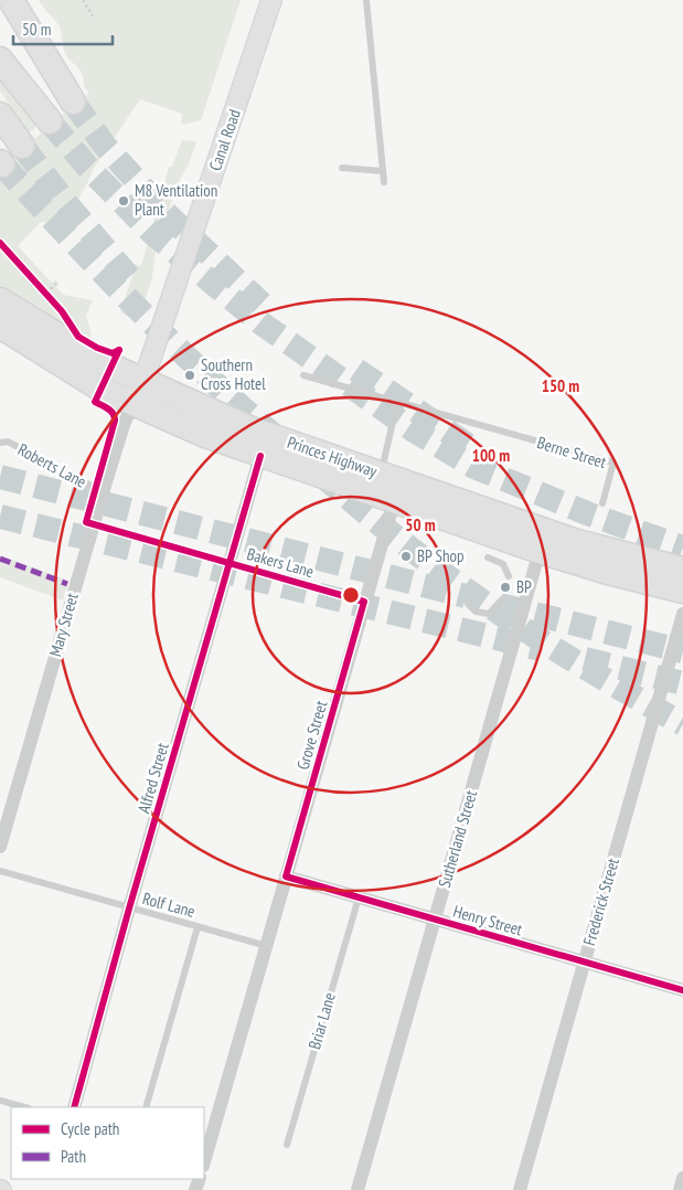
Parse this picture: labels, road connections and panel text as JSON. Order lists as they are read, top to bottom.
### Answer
{
  "streets": {
    "highway": ["Princes Highway"],
    "main road": ["Canal Road"],
    "street": [
      "Mary Street",
      "Grove Street",
      "Alfred Street",
      "Sutherland Street",
      "Frederick Street",
      "Henry Street"
    ],
    "lane": [
      "Berne Street",
      "Roberts Lane",
      "Bakers Lane",
      "Rolf Lane",
      "Briar Lane"
    ]
  },
  "crossings": [
    ["Canal Road", "Princes Highway"],
    ["Canal Road", "Mary Street"],
    ["Princes Highway", "Mary Street"],
    ["Princes Highway", "Grove Street"],
    ["Princes Highway", "Alfred Street"],
    ["Princes Highway", "Sutherland Street"],
    ["Roberts Lane", "Mary Street"],
    ["Bakers Lane", "Mary Street"],
    ["Bakers Lane", "Grove Street"],
    ["Bakers Lane", "Alfred Street"],
    ["Grove Street", "Rolf Lane"],
    ["Grove Street", "Henry Street"],
    ["Alfred Street", "Rolf Lane"],
    ["Sutherland Street", "Henry Street"],
    ["Frederick Street", "Henry Street"],
    ["Henry Street", "Briar Lane"]
  ],
  "places": [
    "M8 Ventilation Plant",
    "Southern Cross Hotel",
    "BP Shop",
    "BP"
  ],
  "legend": ["Cycle path", "Path"],
  "scale_bar": "50 m",
  "rings": ["150 m", "100 m", "50 m"]
}
